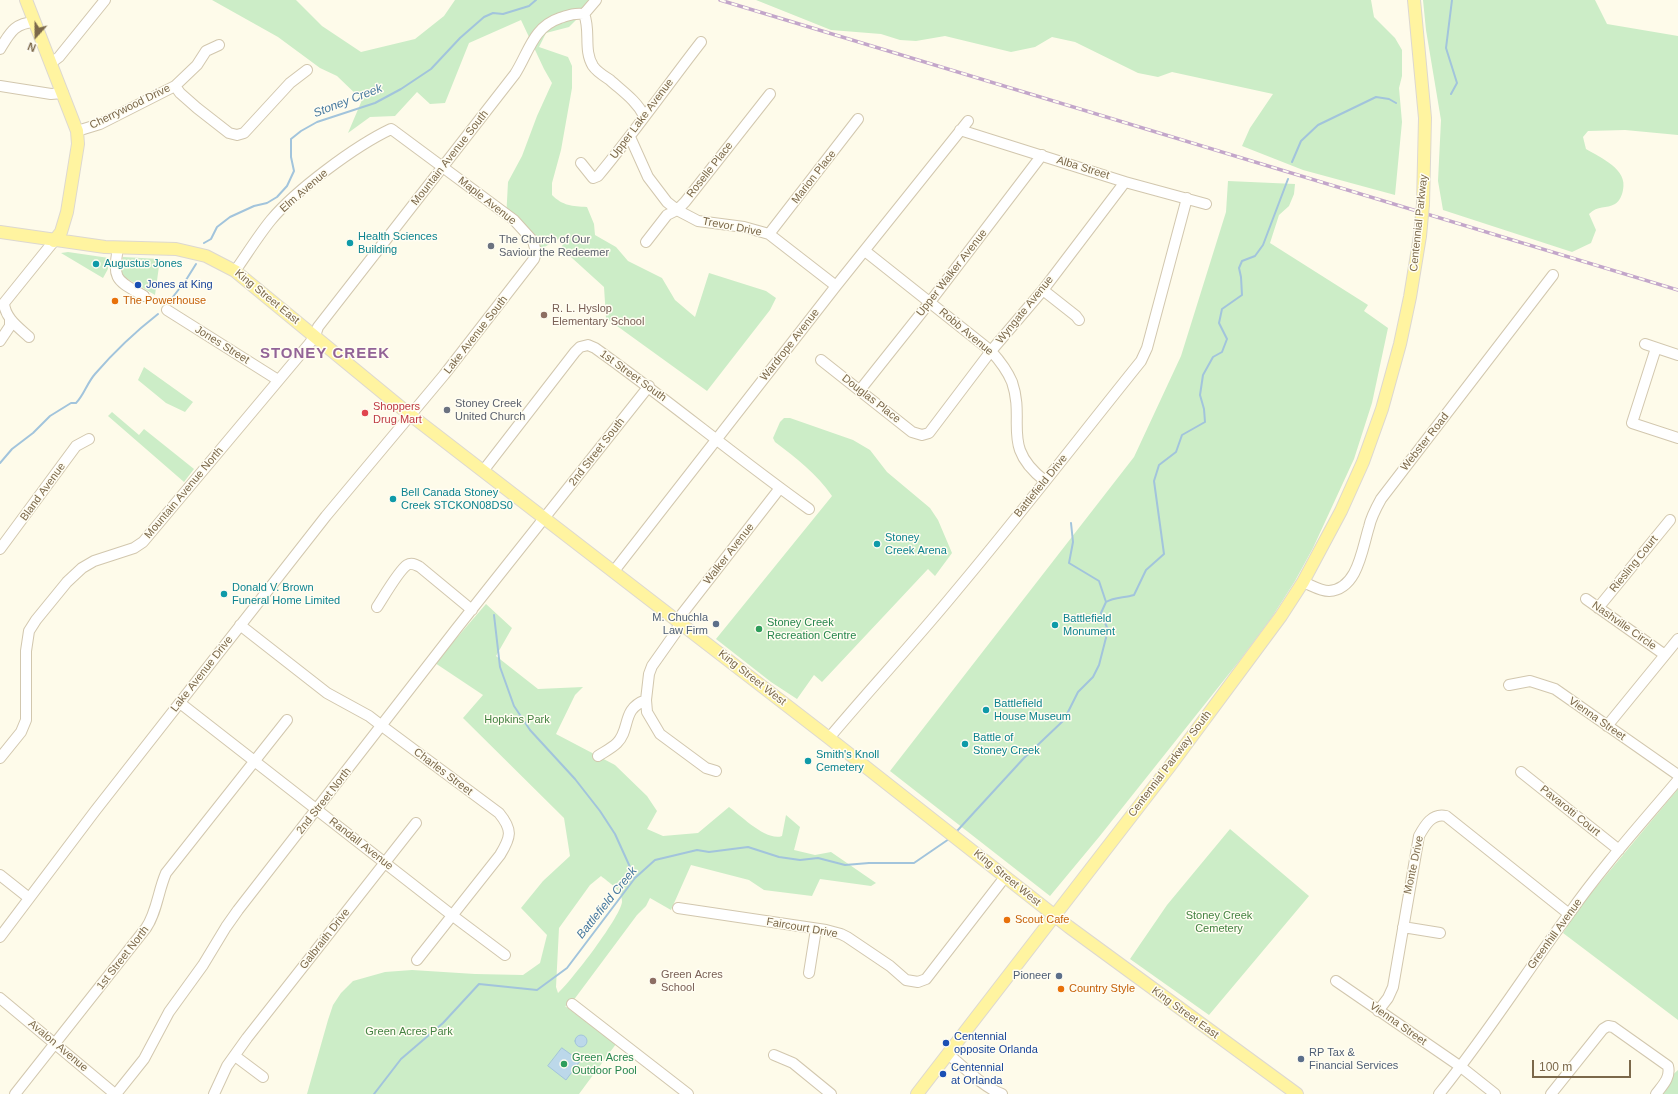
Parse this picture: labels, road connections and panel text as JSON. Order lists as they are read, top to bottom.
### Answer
{
  "streets": {
    "main road": [
      "Centennial Parkway",
      "King Street East",
      "King Street West",
      "Centennial Parkway South"
    ],
    "street": [
      "Cherrywood Drive",
      "Upper Lake Avenue",
      "Mountain Avenue South",
      "Alba Street",
      "Roselle Place",
      "Marion Place",
      "Elm Avenue",
      "Maple Avenue",
      "Trevor Drive",
      "Upper Walker Avenue",
      "Wyngate Avenue",
      "Robb Avenue",
      "Lake Avenue South",
      "Jones Street",
      "Wardrope Avenue",
      "1st Street South",
      "Douglas Place",
      "Webster Road",
      "2nd Street South",
      "Battlefield Drive",
      "Bland Avenue",
      "Mountain Avenue North",
      "Walker Avenue",
      "Riesling Court",
      "Nashville Circle",
      "Lake Avenue Drive",
      "Vienna Street",
      "Charles Street",
      "2nd Street North",
      "Pavarotti Court",
      "Randall Avenue",
      "Monte Drive",
      "Faircourt Drive",
      "Greenhill Avenue",
      "Galbraith Drive",
      "1st Street North",
      "Avalon Avenue"
    ]
  },
  "crossings": [
    ["Upper Lake Avenue", "Trevor Drive"],
    ["Mountain Avenue South", "Maple Avenue"],
    ["Mountain Avenue South", "King Street East"],
    ["Mountain Avenue South", "Mountain Avenue North"],
    ["Alba Street", "Upper Walker Avenue"],
    ["Alba Street", "Wyngate Avenue"],
    ["Alba Street", "Wardrope Avenue"],
    ["Alba Street", "Battlefield Drive"],
    ["Roselle Place", "Trevor Drive"],
    ["Marion Place", "Trevor Drive"],
    ["Elm Avenue", "Maple Avenue"],
    ["Elm Avenue", "King Street East"],
    ["Maple Avenue", "Lake Avenue South"],
    ["Centennial Parkway", "Centennial Parkway South"],
    ["Trevor Drive", "Wardrope Avenue"],
    ["Upper Walker Avenue", "Robb Avenue"],
    ["Upper Walker Avenue", "Douglas Place"],
    ["King Street East", "Lake Avenue South"],
    ["King Street East", "Mountain Avenue North"],
    ["King Street East", "Lake Avenue Drive"],
    ["King Street East", "King Street West"],
    ["King Street East", "Centennial Parkway South"],
    ["Wyngate Avenue", "Robb Avenue"],
    ["Wyngate Avenue", "Douglas Place"],
    ["Robb Avenue", "Wardrope Avenue"],
    ["Robb Avenue", "Battlefield Drive"],
    ["Lake Avenue South", "Lake Avenue Drive"],
    ["Lake Avenue South", "King Street West"],
    ["Jones Street", "Mountain Avenue North"],
    ["Wardrope Avenue", "1st Street South"],
    ["Wardrope Avenue", "King Street West"],
    ["1st Street South", "2nd Street South"],
    ["1st Street South", "Walker Avenue"],
    ["1st Street South", "King Street West"],
    ["Webster Road", "Centennial Parkway South"],
    ["2nd Street South", "King Street West"],
    ["2nd Street South", "2nd Street North"],
    ["Battlefield Drive", "King Street West"],
    ["Walker Avenue", "King Street West"],
    ["Riesling Court", "Nashville Circle"],
    ["Lake Avenue Drive", "King Street West"],
    ["Lake Avenue Drive", "Charles Street"],
    ["Lake Avenue Drive", "Randall Avenue"],
    ["King Street West", "Centennial Parkway South"],
    ["King Street West", "2nd Street North"],
    ["King Street West", "Faircourt Drive"],
    ["Vienna Street", "Monte Drive"],
    ["Vienna Street", "Greenhill Avenue"],
    ["Charles Street", "2nd Street North"],
    ["Charles Street", "Randall Avenue"],
    ["2nd Street North", "Randall Avenue"],
    ["2nd Street North", "Avalon Avenue"],
    ["Pavarotti Court", "Greenhill Avenue"],
    ["Randall Avenue", "Galbraith Drive"],
    ["Randall Avenue", "1st Street North"],
    ["Monte Drive", "Greenhill Avenue"],
    ["1st Street North", "Avalon Avenue"]
  ],
  "districts": ["STONEY CREEK"],
  "water": ["Stoney Creek", "Battlefield Creek"],
  "parks": ["Hopkins Park", "Stoney Creek Cemetery", "Green Acres Park"],
  "places": [
    "Health Sciences Building",
    "The Church of Our Saviour the Redeemer",
    "Augustus Jones",
    "Jones at King",
    "The Powerhouse",
    "R. L. Hyslop Elementary School",
    "Stoney Creek United Church",
    "Shoppers Drug Mart",
    "Bell Canada Stoney Creek STCKON08DS0",
    "Stoney Creek Arena",
    "Donald V. Brown Funeral Home Limited",
    "M. Chuchla Law Firm",
    "Battlefield Monument",
    "Stoney Creek Recreation Centre",
    "Battlefield House Museum",
    "Battle of Stoney Creek",
    "Smith's Knoll Cemetery",
    "Scout Cafe",
    "Pioneer",
    "Green Acres School",
    "Country Style",
    "Centennial opposite Orlanda",
    "RP Tax & Financial Services",
    "Green Acres Outdoor Pool",
    "Centennial at Orlanda"
  ],
  "scale_bar": "100 m",
  "north": "bottom"
}
